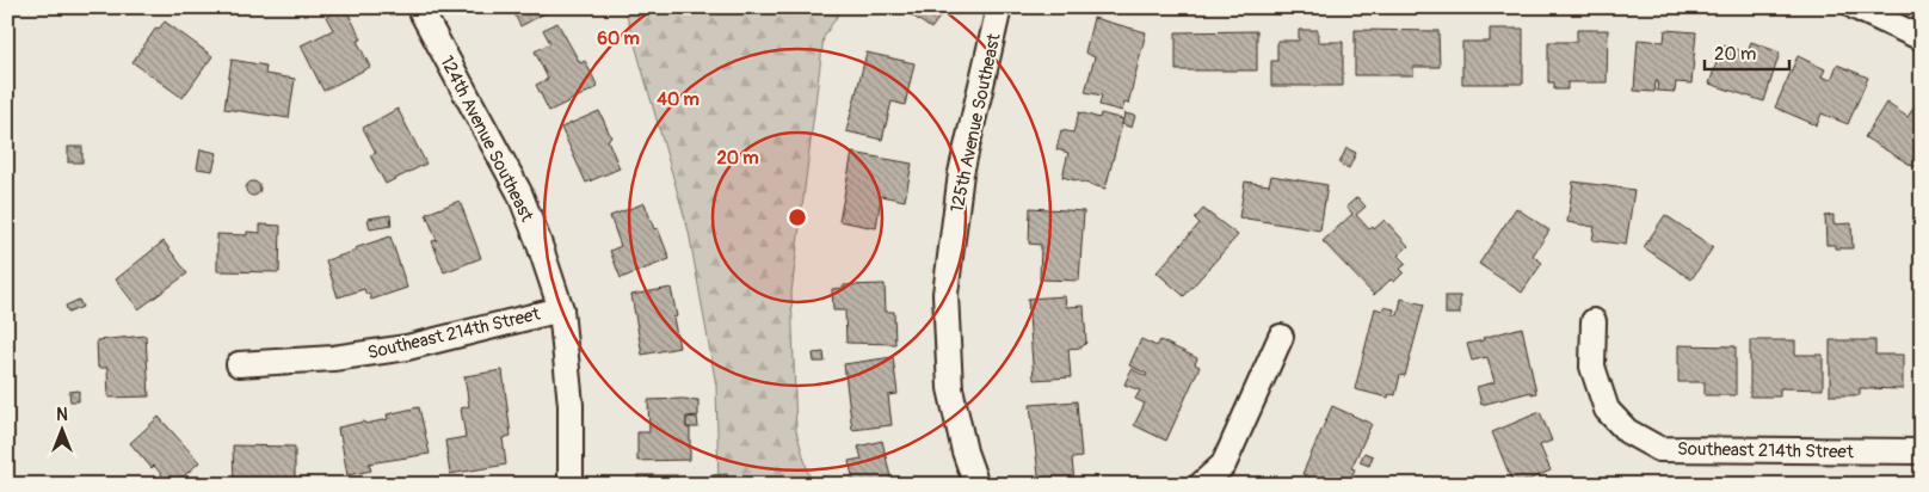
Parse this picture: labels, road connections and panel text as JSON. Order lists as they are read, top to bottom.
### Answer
{
  "streets": {
    "street": ["125th Avenue Southeast", "124th Avenue Southeast", "Southeast 214th Street"]
  },
  "crossings": [
    ["124th Avenue Southeast", "Southeast 214th Street"]
  ],
  "scale_bar": "20 m",
  "north": "top",
  "rings": ["60 m", "40 m", "20 m"]
}
